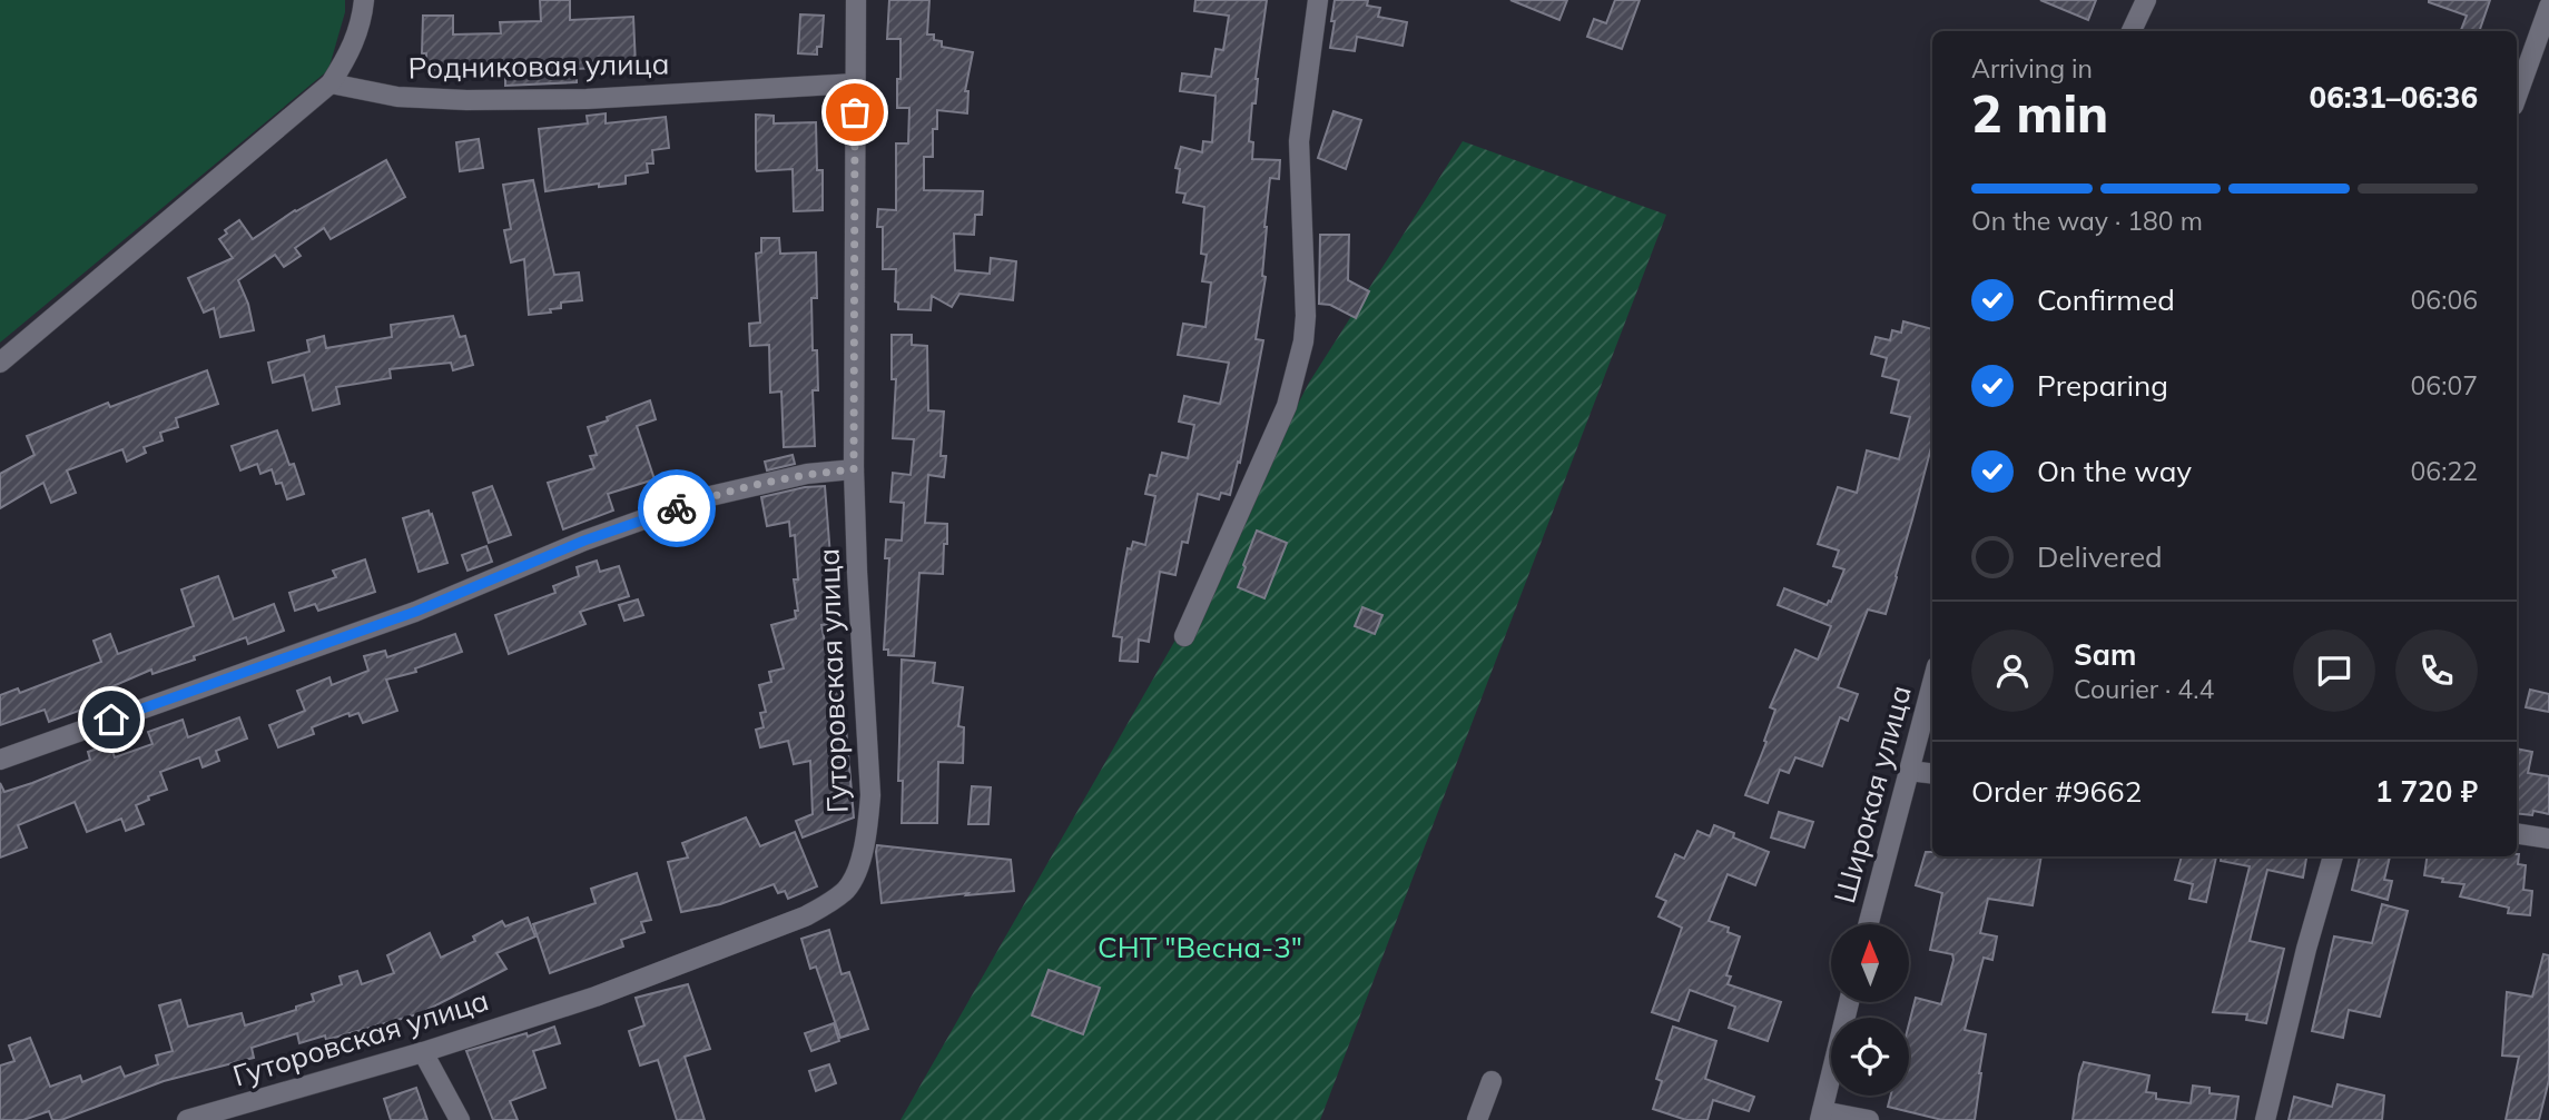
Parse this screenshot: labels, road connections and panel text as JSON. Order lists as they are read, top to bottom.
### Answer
{
  "streets": {
    "street": ["Родниковая улица", "Гуторовская улица", "Широкая улица"]
  },
  "crossings": [
    ["Родниковая улица", "Гуторовская улица"]
  ],
  "parks": ["СНТ \"Весна-3\""],
  "north": "top",
  "page": {
    "heading": ["2 min", "Arriving in", "06:31–06:36"],
    "panel": [
      "Sam",
      "Courier · 4.4",
      "Order #9662",
      "1 720 ₽"
    ],
    "bar": "On the way · 180 m",
    "list": [
      ["Confirmed", "06:06"],
      ["Preparing", "06:07"],
      ["On the way", "06:22"],
      "Delivered"
    ]
  }
}
